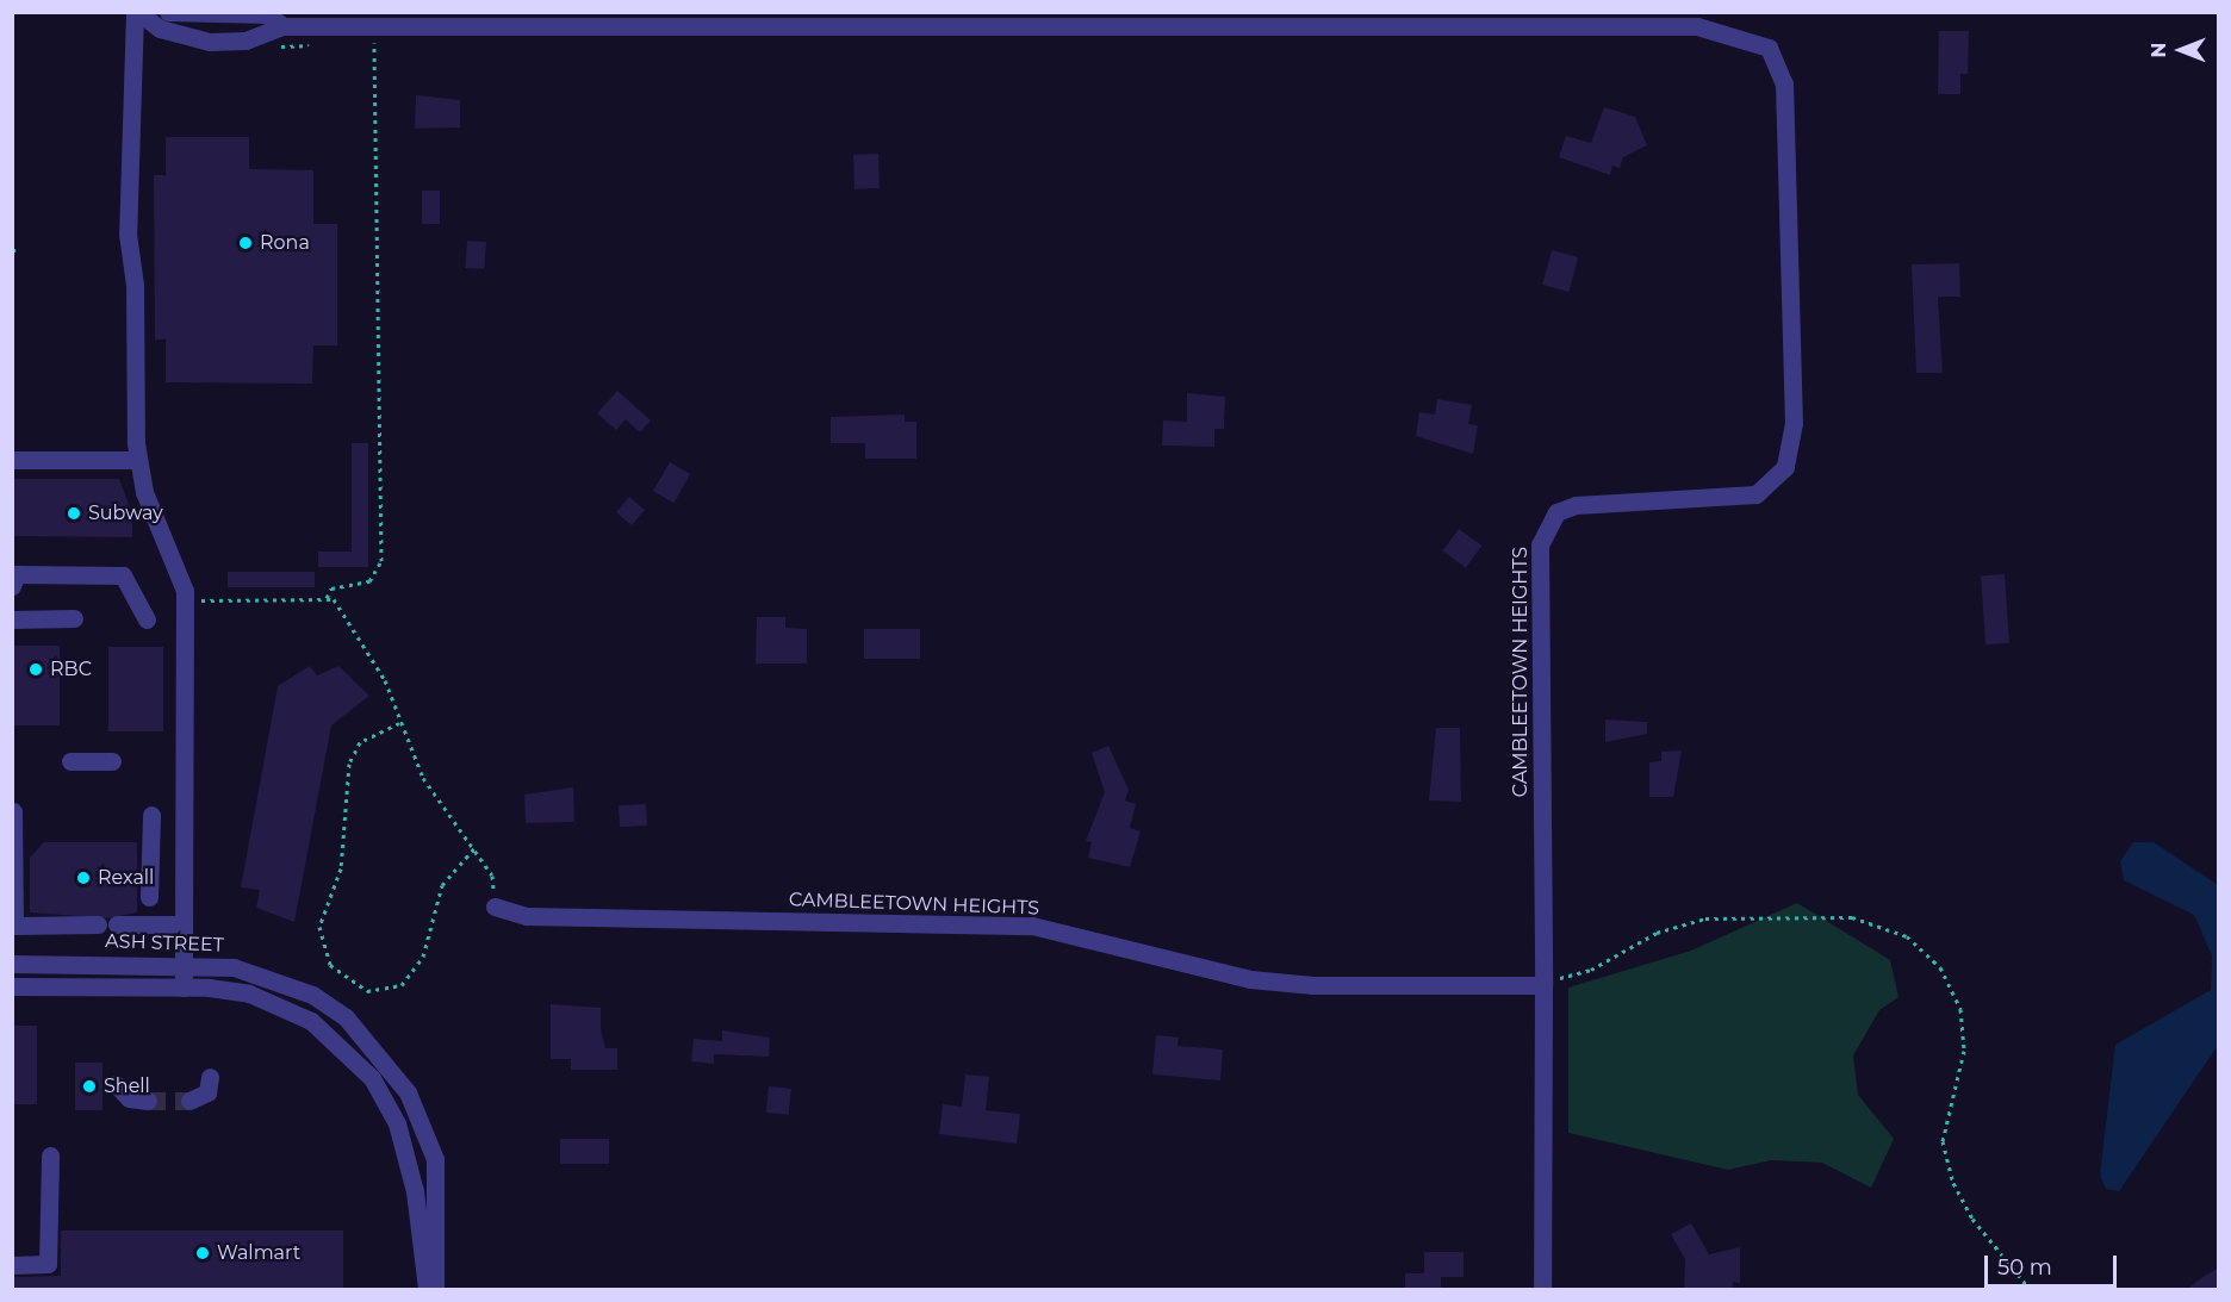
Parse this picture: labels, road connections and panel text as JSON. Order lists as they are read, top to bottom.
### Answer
{
  "streets": {
    "street": ["CAMBLEETOWN HEIGHTS", "ASH STREET"]
  },
  "places": [
    "Rona",
    "Subway",
    "RBC",
    "Rexall",
    "Shell",
    "Walmart"
  ],
  "scale_bar": "50 m",
  "north": "left"
}
